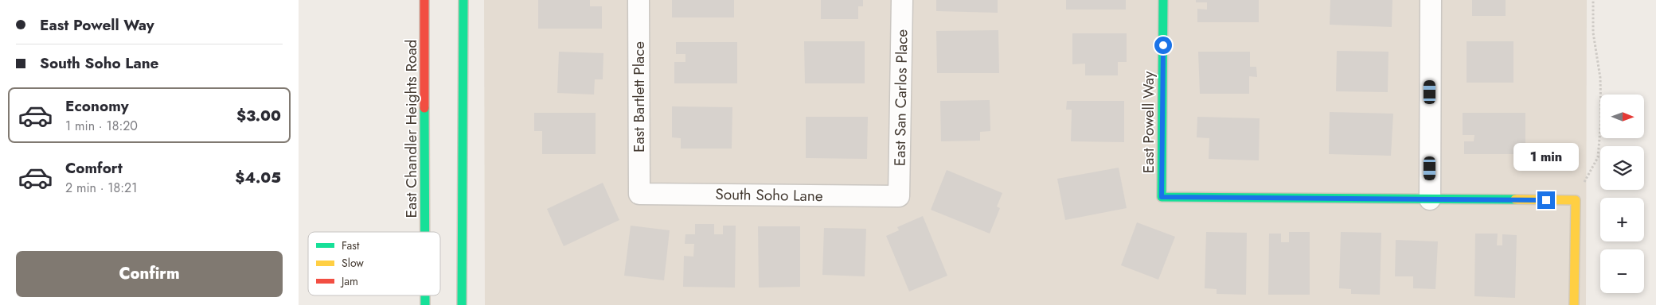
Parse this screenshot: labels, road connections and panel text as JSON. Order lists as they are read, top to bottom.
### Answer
{
  "streets": {
    "street": [
      "East Bartlett Place",
      "East San Carlos Place",
      "East Powell Way",
      "East Chandler Heights Road",
      "South Soho Lane"
    ]
  },
  "crossings": [
    ["East Bartlett Place", "South Soho Lane"],
    ["East San Carlos Place", "South Soho Lane"]
  ],
  "legend": ["Fast", "Slow", "Jam"],
  "north": "right",
  "page": {
    "banner": ["East Powell Way", "South Soho Lane"],
    "list": [
      {
        "name": "Economy",
        "note": "1 min · 18:20",
        "value": "$3.00"
      },
      {
        "name": "Comfort",
        "note": "2 min · 18:21",
        "value": "$4.05"
      }
    ],
    "map_buttons": ["+", "−"],
    "bubble": "1 min",
    "buttons": "Confirm"
  }
}
